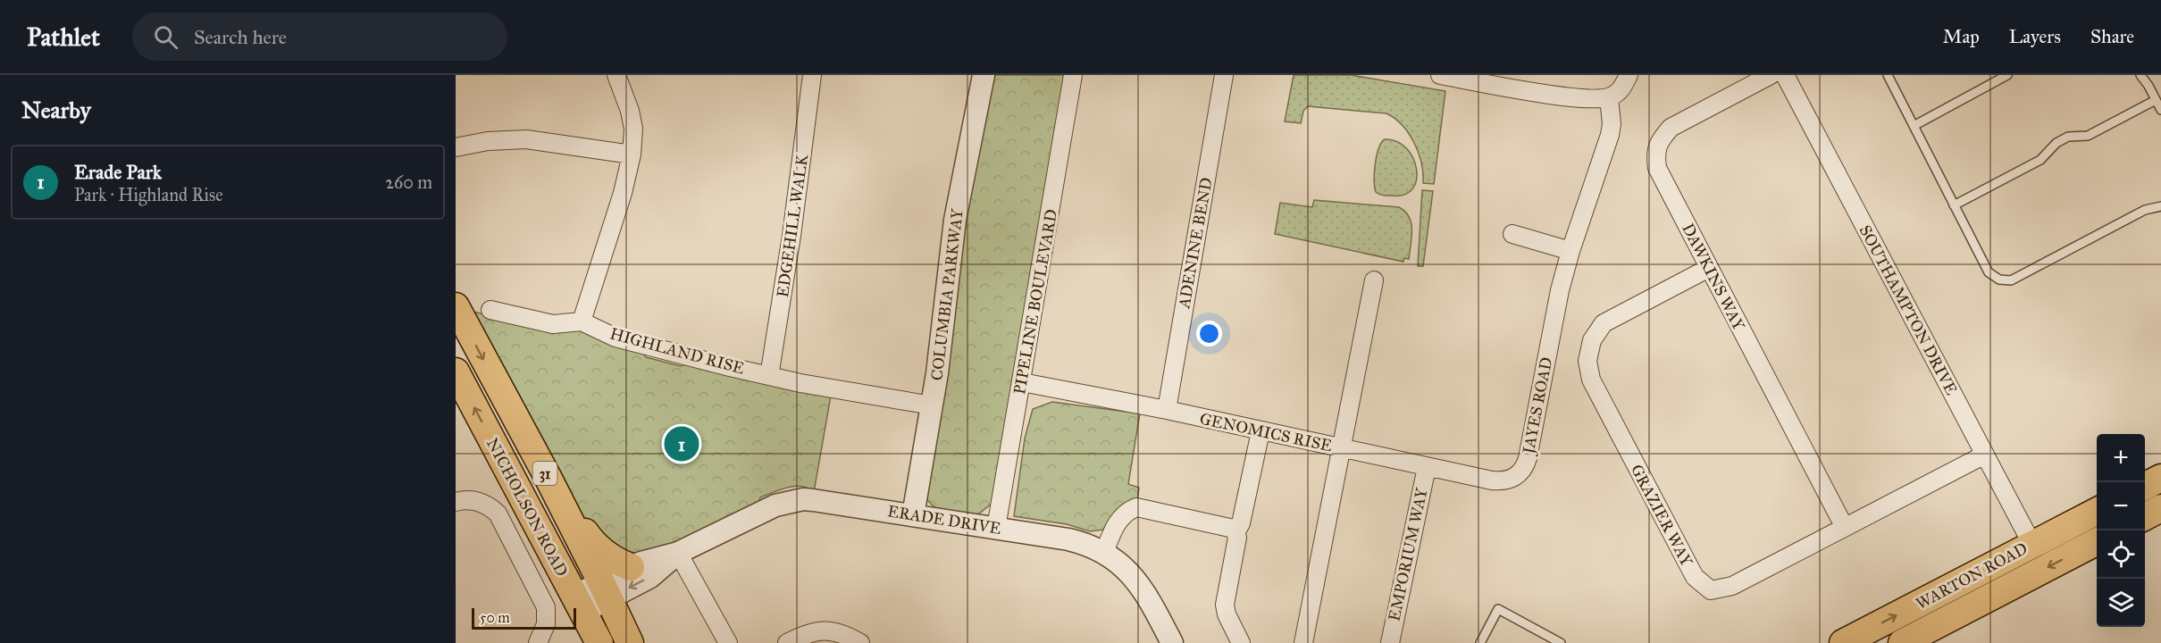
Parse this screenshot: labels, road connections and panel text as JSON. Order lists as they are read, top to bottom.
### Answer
{
  "streets": {
    "main road": ["31", "NICHOLSON ROAD", "WARTON ROAD"],
    "street": [
      "EDGEHILL WALK",
      "ADENINE BEND",
      "DAWKINS WAY",
      "COLUMBIA PARKWAY",
      "PIPELINE BOULEVARD",
      "SOUTHAMPTON DRIVE",
      "HIGHLAND RISE",
      "JAYES ROAD",
      "GENOMICS RISE",
      "GRAZIER WAY",
      "ERADE DRIVE",
      "EMPORIUM WAY"
    ]
  },
  "crossings": [
    ["EDGEHILL WALK", "HIGHLAND RISE"],
    ["ADENINE BEND", "GENOMICS RISE"],
    ["DAWKINS WAY", "GRAZIER WAY"],
    ["COLUMBIA PARKWAY", "HIGHLAND RISE"],
    ["COLUMBIA PARKWAY", "ERADE DRIVE"],
    ["PIPELINE BOULEVARD", "GENOMICS RISE"],
    ["PIPELINE BOULEVARD", "ERADE DRIVE"],
    ["SOUTHAMPTON DRIVE", "GRAZIER WAY"],
    ["SOUTHAMPTON DRIVE", "WARTON ROAD"],
    ["JAYES ROAD", "GENOMICS RISE"],
    ["JAYES ROAD", "EMPORIUM WAY"],
    ["NICHOLSON ROAD", "ERADE DRIVE"]
  ],
  "scale_bar": "50 m",
  "page": {
    "header": "Pathlet",
    "search": "Search here",
    "nav": ["Map", "Layers", "Share"],
    "heading": "Nearby",
    "list": [
      {
        "mark": "1",
        "name": "Erade Park",
        "note": "Park · Highland Rise",
        "value": "260 m"
      }
    ],
    "pins": "1",
    "map_buttons": ["+", "−"],
    "scale": "50 m"
  }
}
